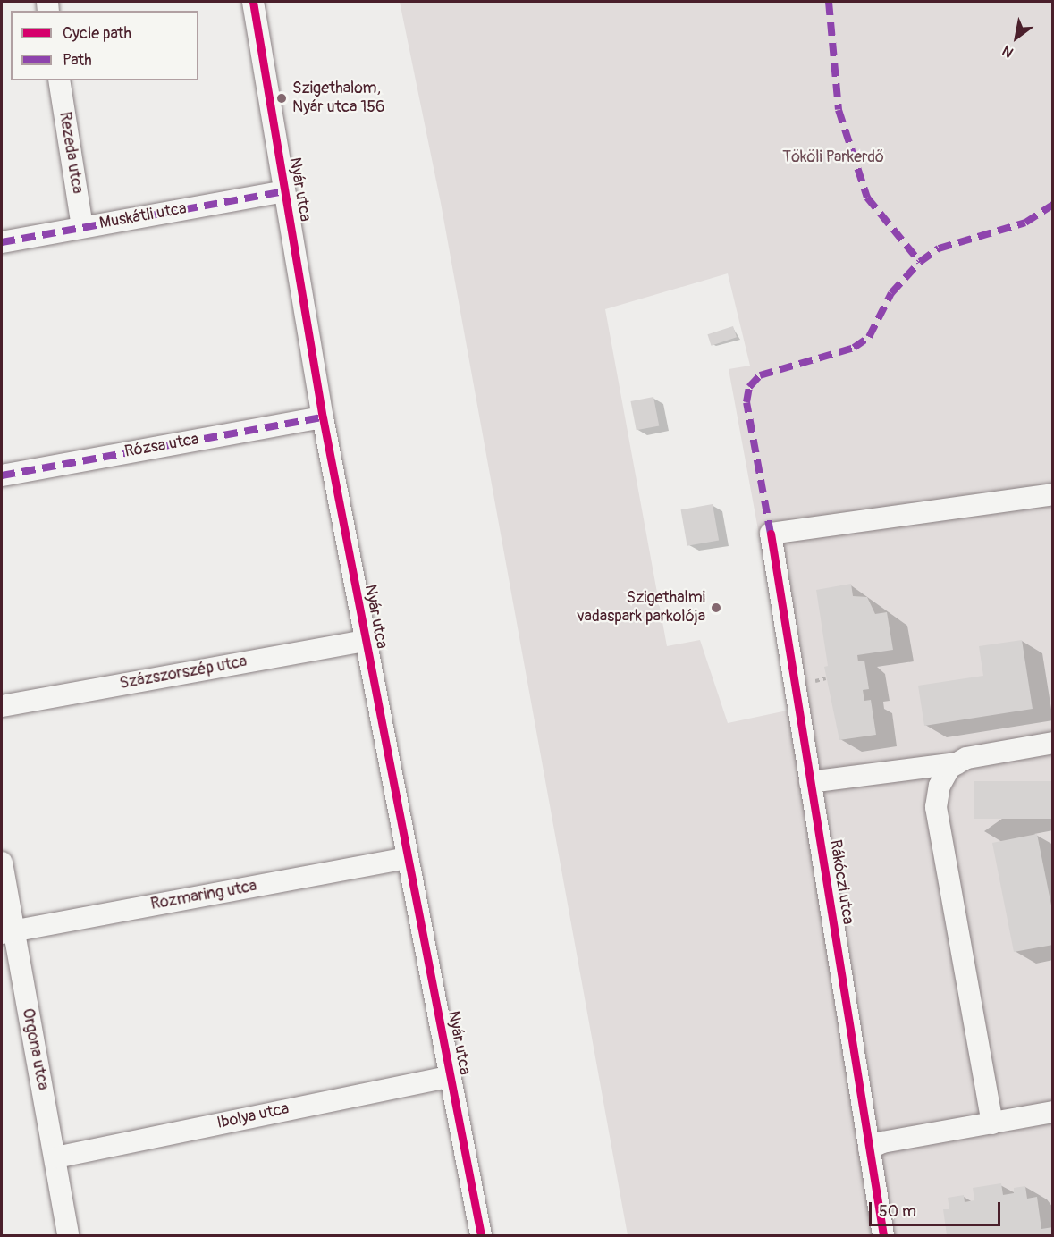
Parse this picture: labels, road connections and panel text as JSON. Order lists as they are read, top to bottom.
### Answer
{
  "streets": {
    "street": [
      "Rezeda utca",
      "Nyár utca",
      "Muskátli utca",
      "Rózsa utca",
      "Százszorszép utca",
      "Rákóczi utca",
      "Rozmaring utca",
      "Orgona utca",
      "Ibolya utca"
    ]
  },
  "crossings": [
    ["Rezeda utca", "Muskátli utca"],
    ["Nyár utca", "Muskátli utca"],
    ["Nyár utca", "Rózsa utca"],
    ["Nyár utca", "Százszorszép utca"],
    ["Nyár utca", "Rozmaring utca"],
    ["Nyár utca", "Ibolya utca"],
    ["Rozmaring utca", "Orgona utca"],
    ["Orgona utca", "Ibolya utca"]
  ],
  "parks": ["Tököli Parkerdő"],
  "places": ["Szigethalom, Nyár utca 156", "Szigethalmi vadaspark parkolója"],
  "legend": ["Cycle path", "Path"],
  "scale_bar": "50 m",
  "north": "bottom left"
}
